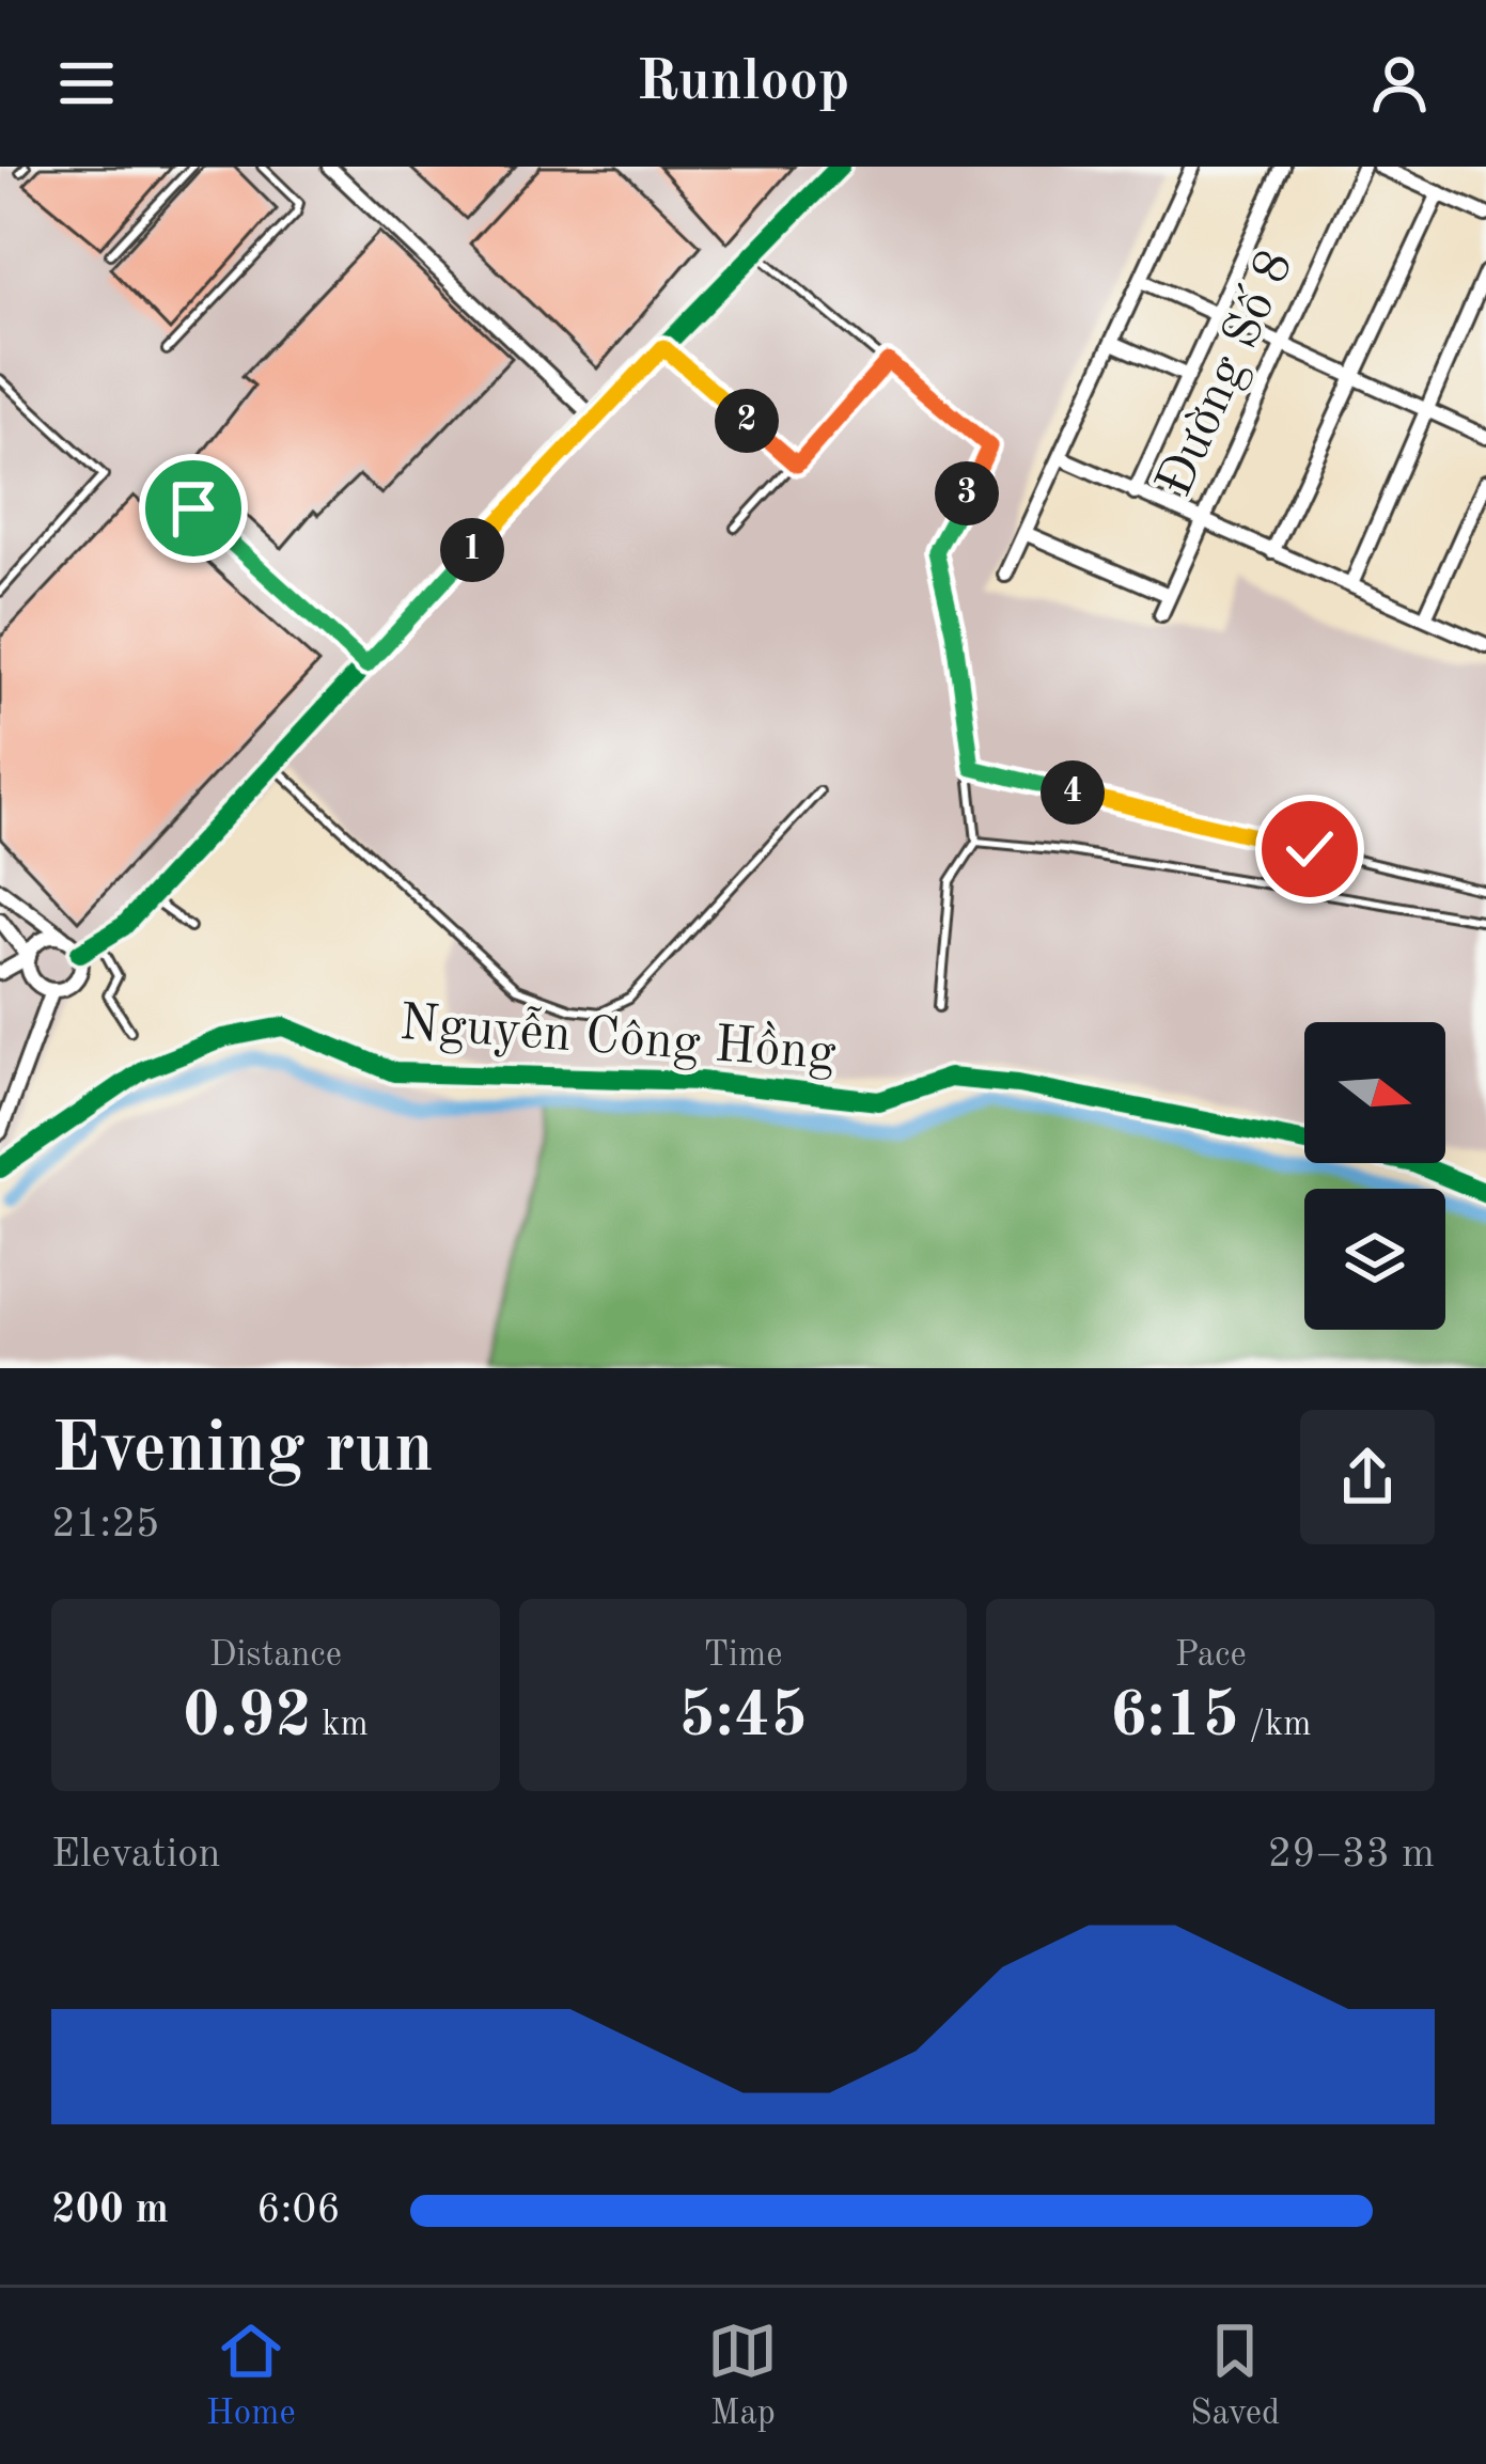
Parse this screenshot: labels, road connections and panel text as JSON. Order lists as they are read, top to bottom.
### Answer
{
  "streets": {
    "street": ["Đường Số 8", "Nguyễn Công Hồng"]
  },
  "north": "right",
  "page": {
    "header": "Runloop",
    "pins": [
      "2",
      "3",
      "1",
      "4"
    ],
    "heading": ["Evening run", "21:25"],
    "stats": [
      ["Distance", "0.92 km"],
      ["Time", "5:45"],
      ["Pace", "6:15 /km"]
    ],
    "chart": ["Elevation", "29–33 m"],
    "list": [
      {
        "name": "200 m",
        "note": "6:06"
      }
    ],
    "tabs": ["Home", "Map", "Saved"]
  }
}
